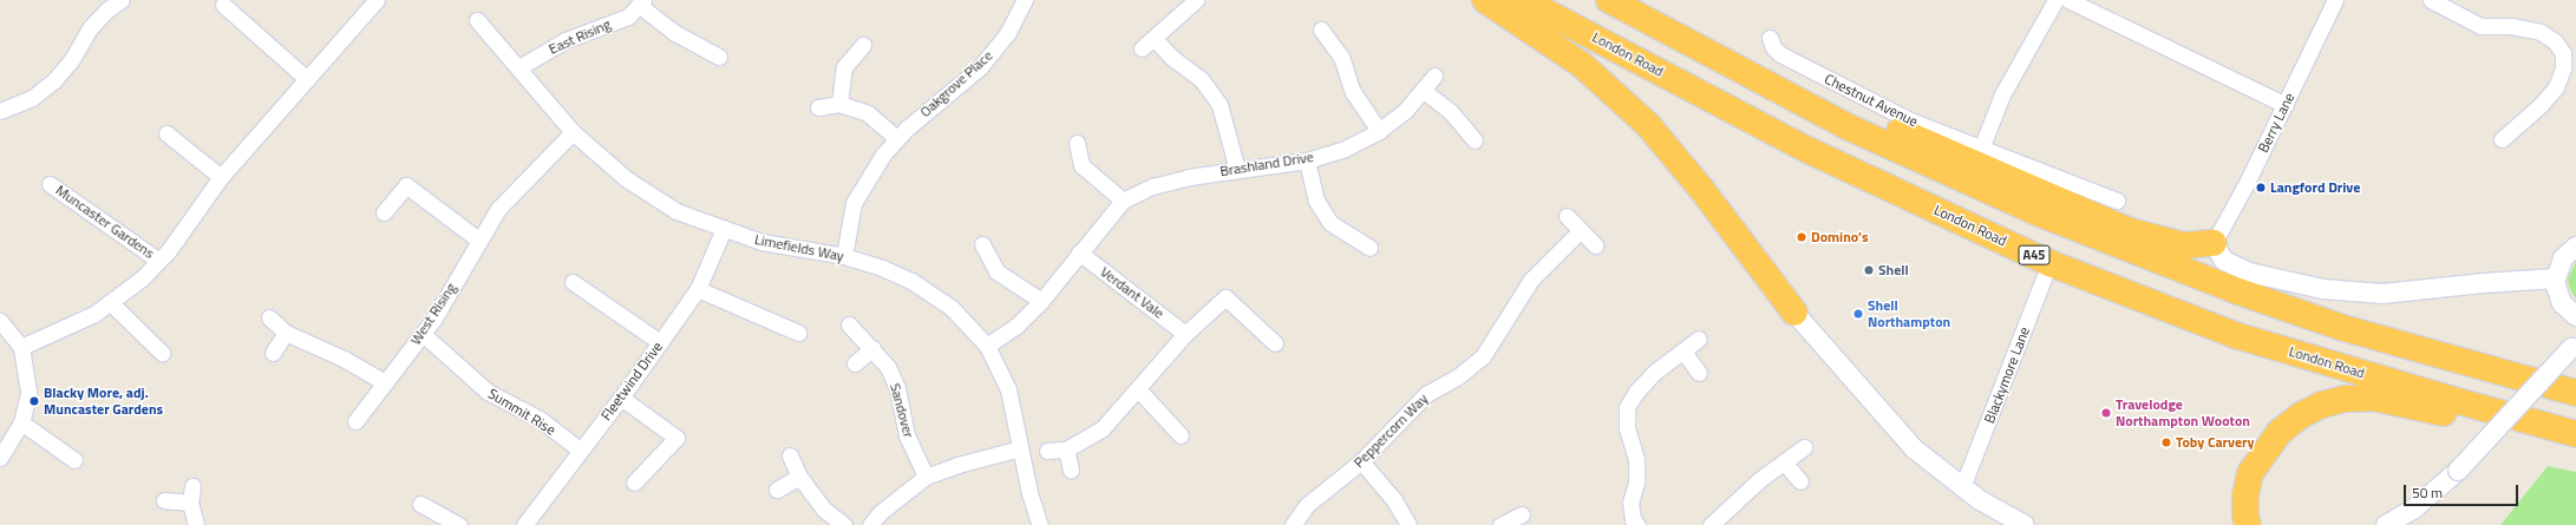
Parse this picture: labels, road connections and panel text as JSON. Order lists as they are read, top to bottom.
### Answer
{
  "streets": {
    "highway": ["London Road", "A45"],
    "street": [
      "East Rising",
      "Oakgrove Place",
      "Chestnut Avenue",
      "Berry Lane",
      "Brashland Drive",
      "Muncaster Gardens",
      "Limefields Way",
      "Verdant Vale",
      "West Rising",
      "Blackymore Lane",
      "Fleetwind Drive",
      "Sandover",
      "Summit Rise",
      "Peppercorn Way"
    ]
  },
  "crossings": [
    ["East Rising", "Limefields Way"],
    ["London Road", "Blackymore Lane"],
    ["Oakgrove Place", "Limefields Way"],
    ["Brashland Drive", "Limefields Way"],
    ["Brashland Drive", "Verdant Vale"],
    ["Limefields Way", "West Rising"],
    ["Limefields Way", "Fleetwind Drive"],
    ["West Rising", "Summit Rise"],
    ["Fleetwind Drive", "Summit Rise"]
  ],
  "places": [
    "Langford Drive",
    "Domino's",
    "Shell",
    "Shell Northampton",
    "Blacky More, adj. Muncaster Gardens",
    "Travelodge Northampton Wooton",
    "Toby Carvery"
  ],
  "scale_bar": "50 m"
}
